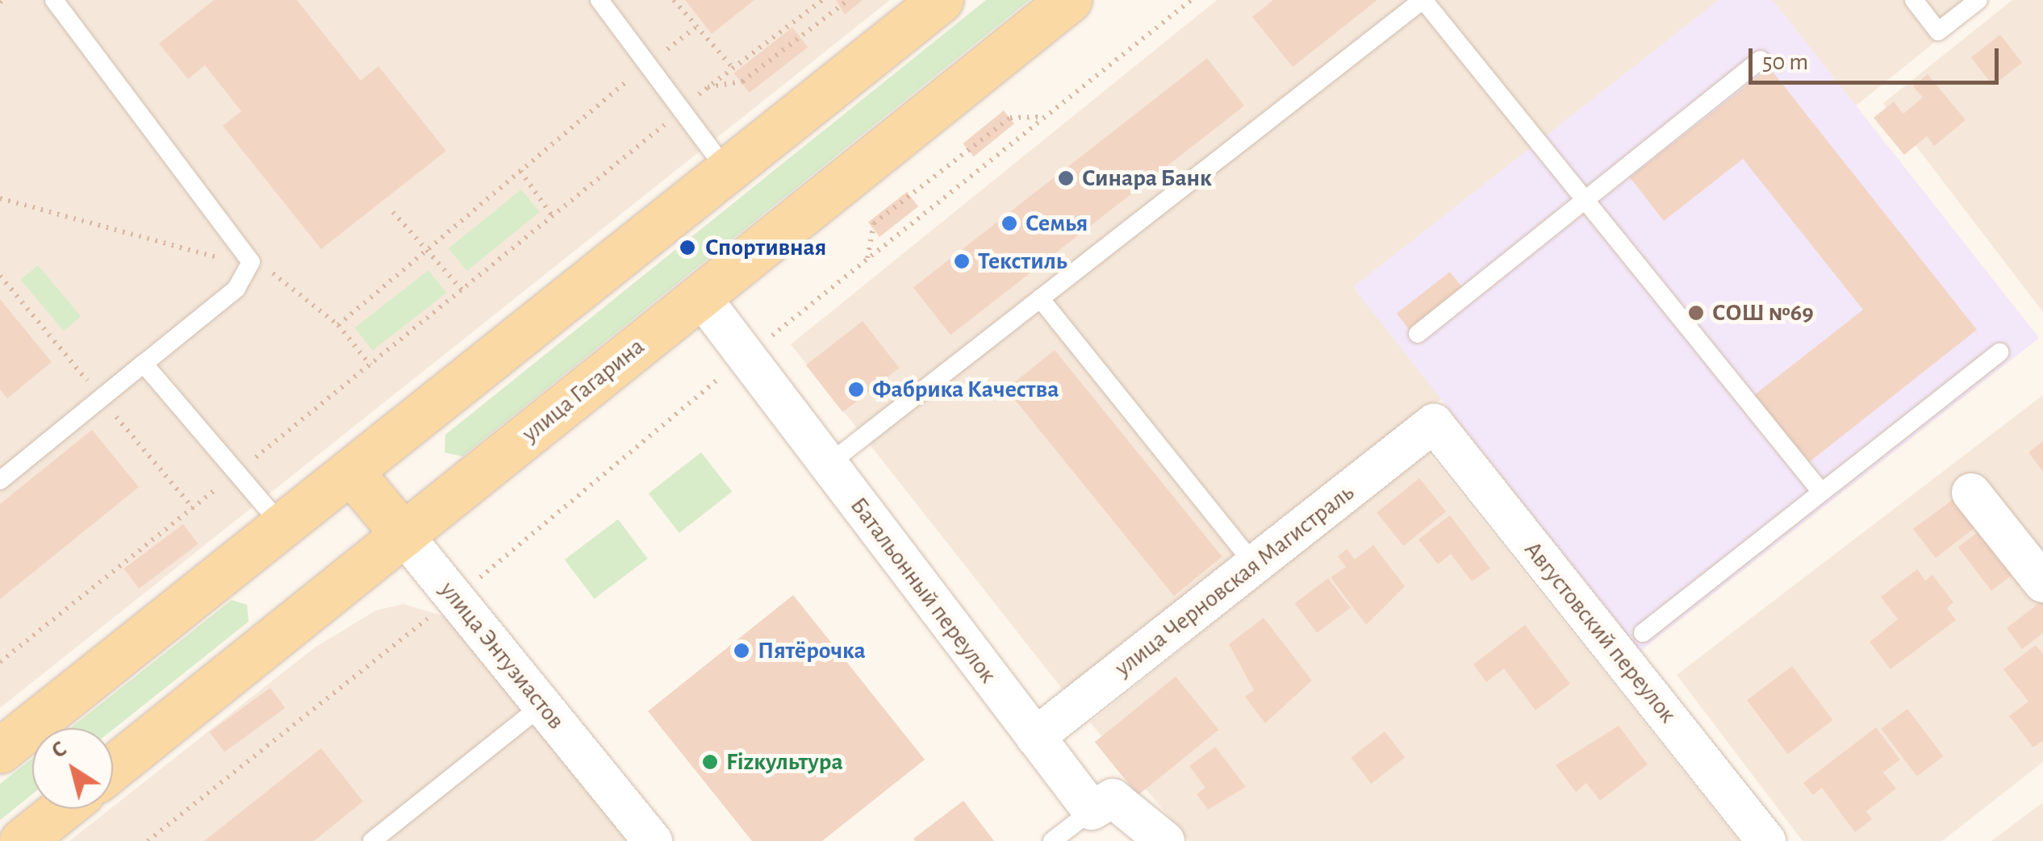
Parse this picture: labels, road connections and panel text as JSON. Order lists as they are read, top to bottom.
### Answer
{
  "streets": {
    "main road": ["улица Гагарина", "улица Энтузиастов"],
    "street": ["улица Черновская Магистраль", "Батальонный переулок", "Августовский переулок"]
  },
  "crossings": [
    ["улица Гагарина", "Батальонный переулок"],
    ["улица Гагарина", "улица Энтузиастов"],
    ["улица Черновская Магистраль", "Батальонный переулок"],
    ["улица Черновская Магистраль", "Августовский переулок"]
  ],
  "places": [
    "Синара Банк",
    "Семья",
    "Спортивная",
    "Текстиль",
    "СОШ №69",
    "Фабрика Качества",
    "Пятёрочка",
    "Fizкультура"
  ],
  "scale_bar": "50 m",
  "north": "top left"
}
